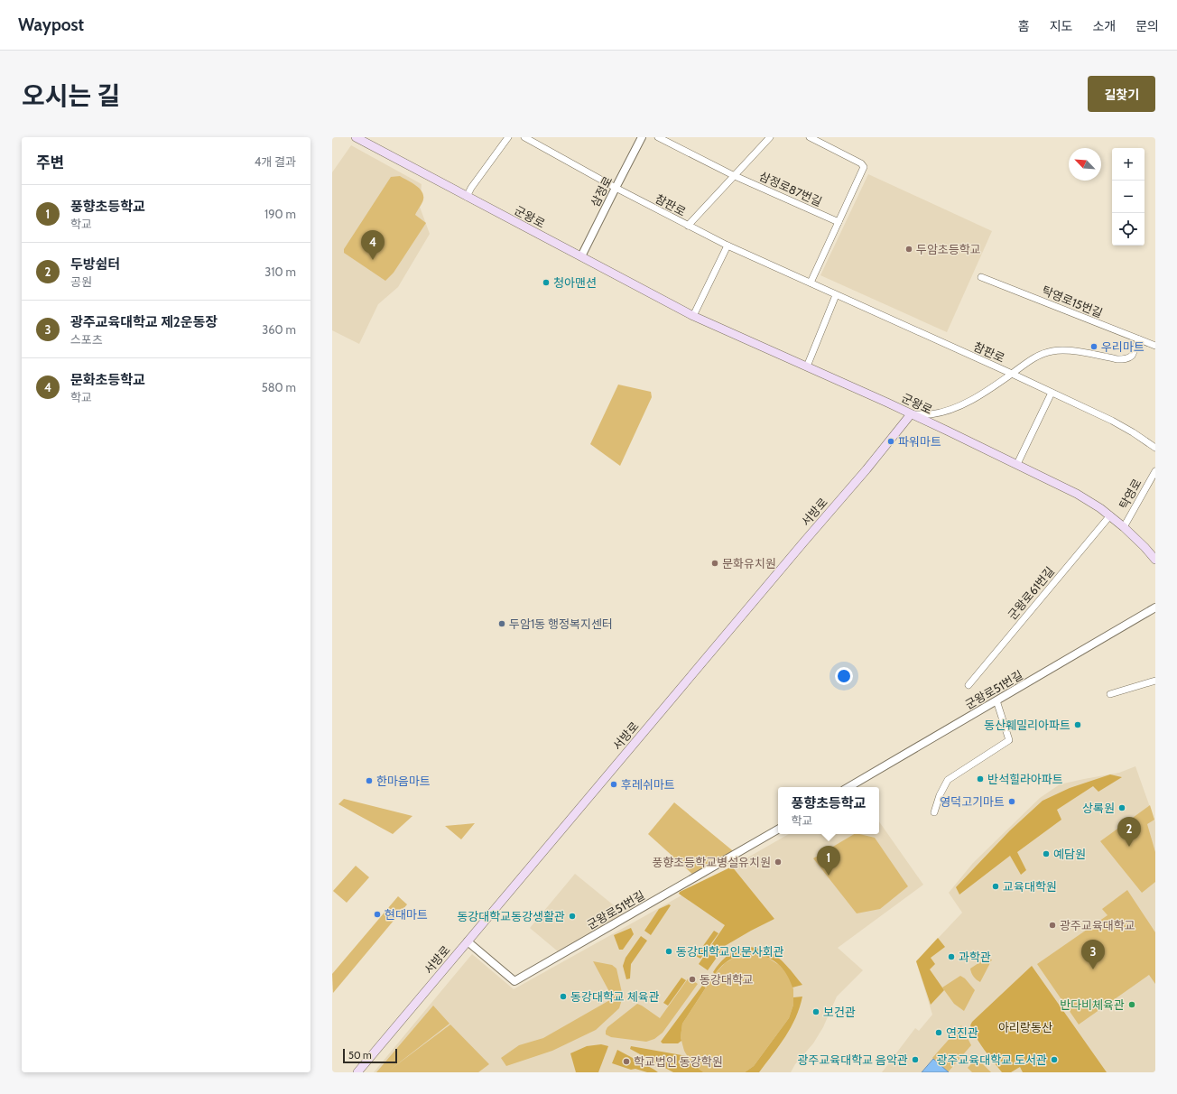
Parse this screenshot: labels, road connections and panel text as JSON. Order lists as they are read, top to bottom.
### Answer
{
  "streets": {
    "main road": ["군왕로", "서방로"],
    "street": [
      "삼정로87번길",
      "삼정로",
      "참판로",
      "탁영로15번길",
      "탁영로",
      "군왕로61번길",
      "군왕로51번길"
    ]
  },
  "crossings": [
    ["삼정로87번길", "참판로"],
    ["삼정로", "참판로"],
    ["삼정로", "군왕로"],
    ["군왕로", "탁영로"],
    ["군왕로", "서방로"],
    ["군왕로", "군왕로61번길"],
    ["서방로", "군왕로51번길"]
  ],
  "parks": ["아리랑동산"],
  "places": [
    "두암초등학교",
    "청아맨션",
    "우리마트",
    "파워마트",
    "문화유치원",
    "두암1동 행정복지센터",
    "동산훼밀리아파트",
    "반석힐라아파트",
    "한마음마트",
    "후레쉬마트",
    "영덕고기마트",
    "상록원",
    "예담원",
    "풍향초등학교병설유치원",
    "교육대학원",
    "현대마트",
    "동강대학교동강생활관",
    "광주교육대학교",
    "동강대학교인문사회관",
    "과학관",
    "동강대학교",
    "동강대학교 체육관",
    "반다비체육관",
    "보건관",
    "연진관",
    "광주교육대학교 음악관",
    "광주교육대학교 도서관",
    "학교법인 동강학원"
  ],
  "scale_bar": "50 m",
  "north": "top left",
  "page": {
    "header": "Waypost",
    "nav": [
      "홈",
      "지도",
      "소개",
      "문의"
    ],
    "title": "오시는 길",
    "buttons": "길찾기",
    "heading": ["주변", "4개 결과"],
    "map_buttons": ["+", "−"],
    "list": [
      {
        "mark": "1",
        "name": "풍향초등학교",
        "note": "학교",
        "value": "190 m"
      },
      {
        "mark": "2",
        "name": "두방쉼터",
        "note": "공원",
        "value": "310 m"
      },
      {
        "mark": "3",
        "name": "광주교육대학교 제2운동장",
        "note": "스포츠",
        "value": "360 m"
      },
      {
        "mark": "4",
        "name": "문화초등학교",
        "note": "학교",
        "value": "580 m"
      }
    ],
    "pins": [
      "4",
      "2",
      "1",
      "3"
    ],
    "popup": ["풍향초등학교", "학교"],
    "scale": "50 m"
  }
}
